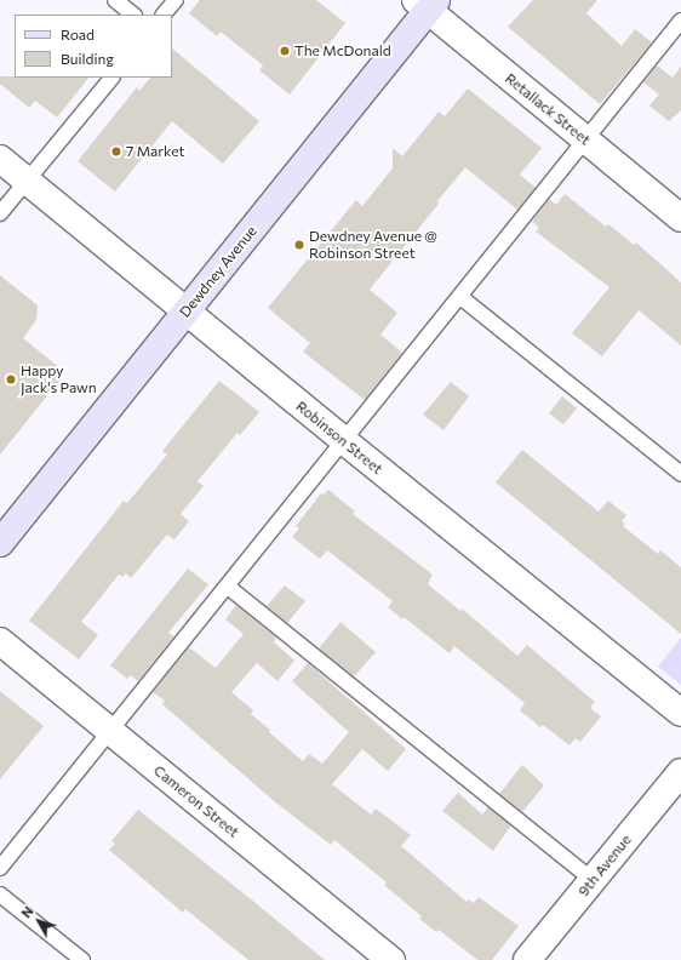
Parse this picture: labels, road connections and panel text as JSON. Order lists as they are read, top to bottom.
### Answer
{
  "streets": {
    "main road": ["Dewdney Avenue"],
    "street": [
      "Retallack Street",
      "Robinson Street",
      "Cameron Street",
      "9th Avenue"
    ]
  },
  "crossings": [
    ["Retallack Street", "Dewdney Avenue"],
    ["Dewdney Avenue", "Robinson Street"]
  ],
  "places": [
    "The McDonald",
    "7 Market",
    "Dewdney Avenue @ Robinson Street",
    "Happy Jack's Pawn"
  ],
  "legend": ["Road", "Building"],
  "north": "top left"
}
